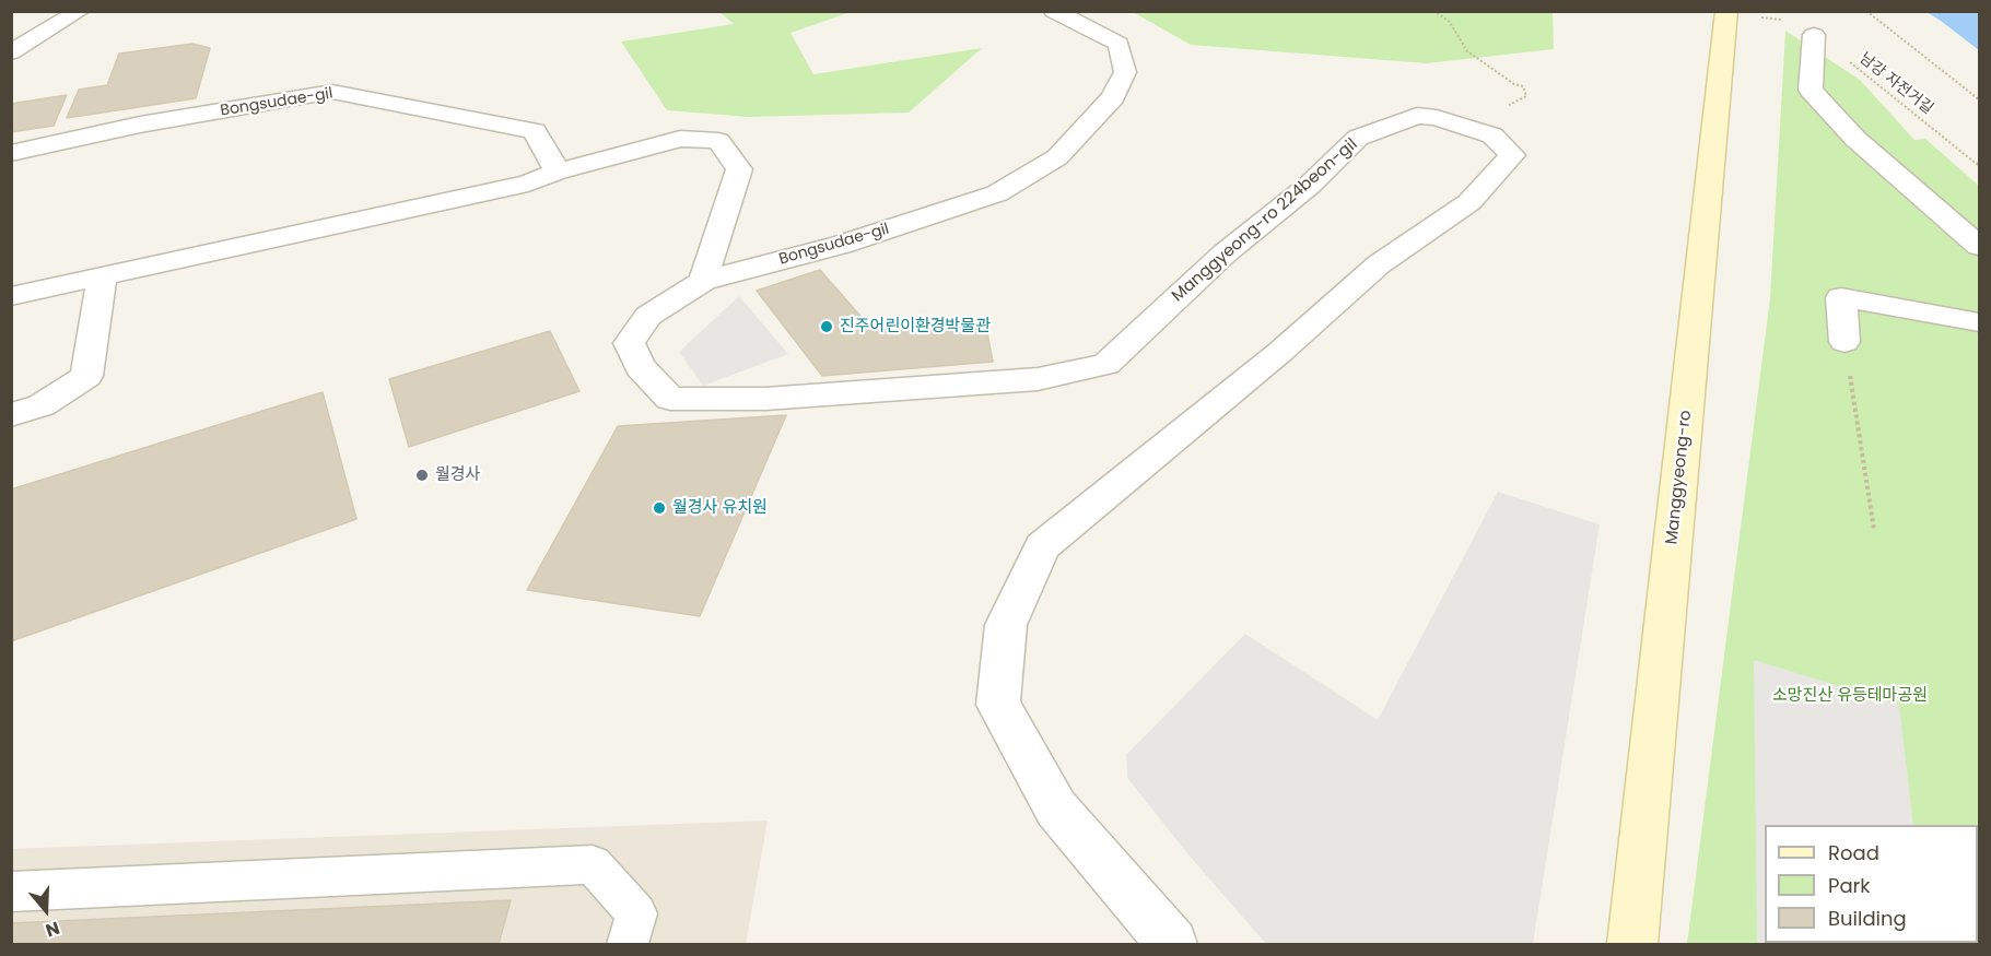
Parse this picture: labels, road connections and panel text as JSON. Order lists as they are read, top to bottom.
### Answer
{
  "streets": {
    "street": ["Bongsudae-gil", "Manggyeong-ro 224beon-gil", "Manggyeong-ro"],
    "path": ["남강 자전거길"]
  },
  "crossings": [
    ["Bongsudae-gil", "Manggyeong-ro 224beon-gil"]
  ],
  "parks": ["소망진산 유등테마공원"],
  "places": ["진주어린이환경박물관", "월경사", "월경사 유치원"],
  "legend": ["Road", "Park", "Building"],
  "north": "bottom"
}
